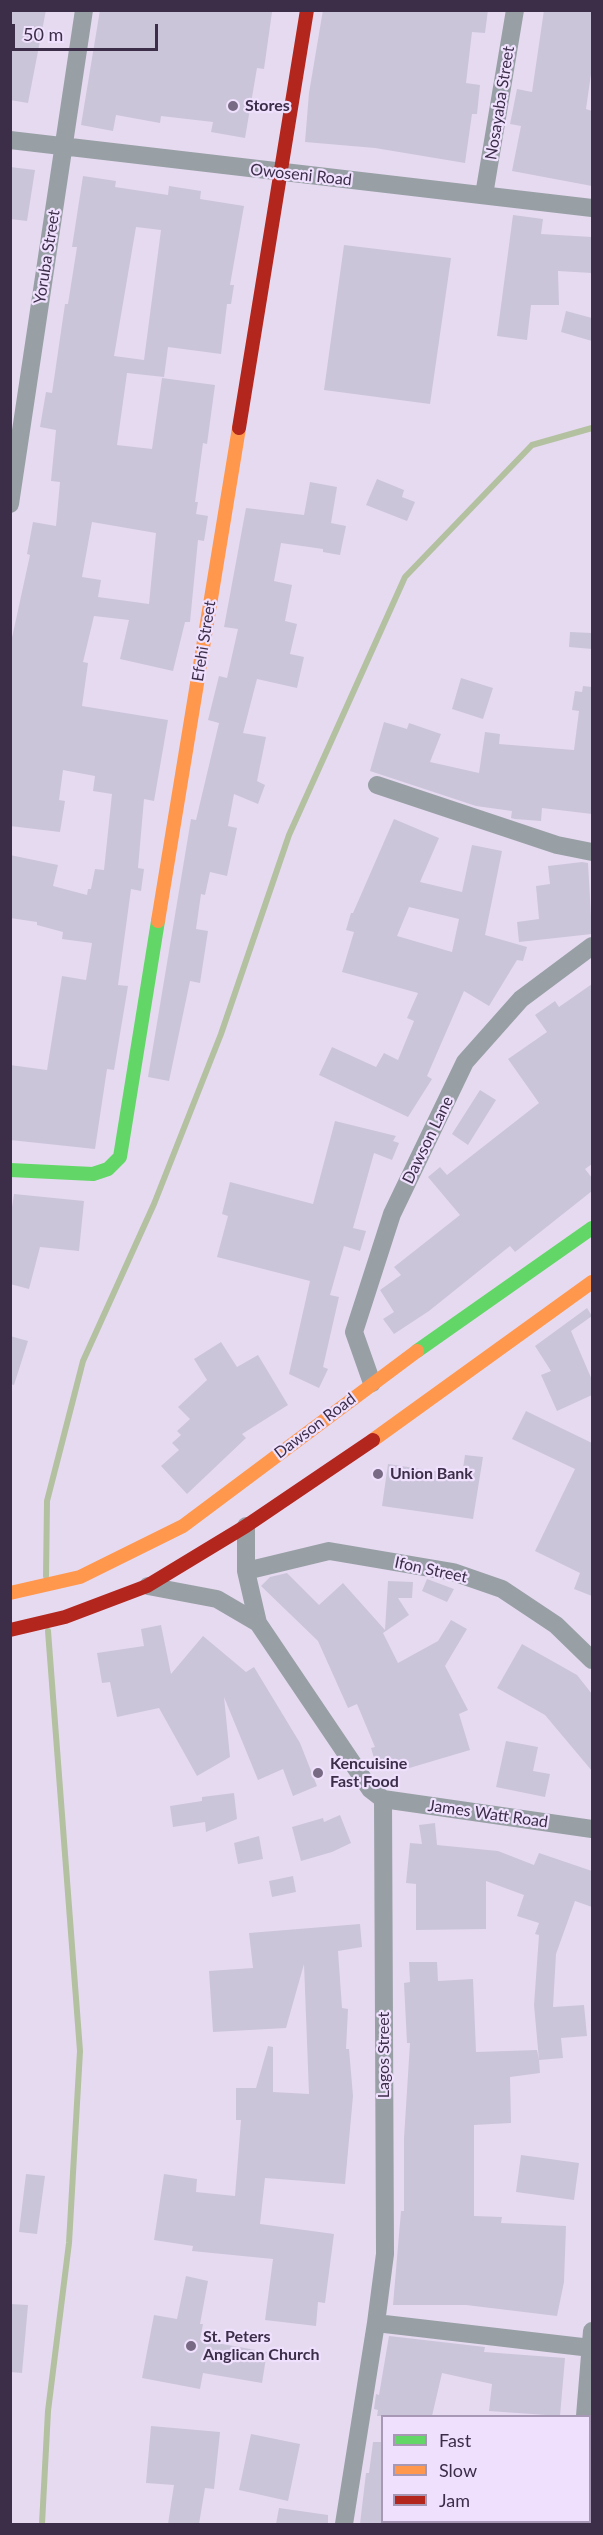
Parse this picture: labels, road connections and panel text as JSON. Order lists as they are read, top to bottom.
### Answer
{
  "streets": {
    "main road": ["Efehi Street", "Dawson Road"],
    "street": [
      "Nosayaba Street",
      "Owoseni Road",
      "Yoruba Street",
      "Dawson Lane",
      "Ifon Street",
      "James Watt Road",
      "Lagos Street"
    ]
  },
  "crossings": [
    ["Nosayaba Street", "Owoseni Road"],
    ["Owoseni Road", "Yoruba Street"],
    ["Owoseni Road", "Efehi Street"],
    ["Dawson Lane", "Dawson Road"],
    ["James Watt Road", "Lagos Street"]
  ],
  "places": [
    "Stores",
    "Union Bank",
    "Kencuisine Fast Food",
    "St. Peters Anglican Church"
  ],
  "legend": ["Fast", "Slow", "Jam"],
  "scale_bar": "50 m"
}
